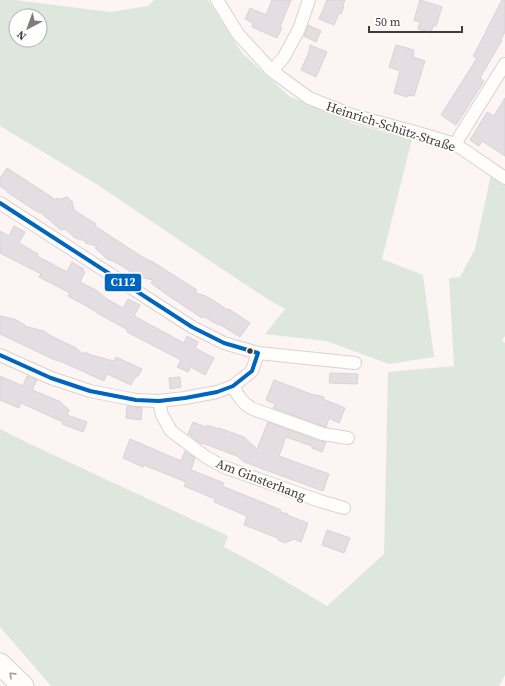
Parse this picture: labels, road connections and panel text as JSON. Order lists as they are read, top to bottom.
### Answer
{
  "streets": {
    "street": ["Heinrich-Schütz-Straße", "Am Ginsterhang"]
  },
  "lines": ["transit line C112"],
  "scale_bar": "50 m",
  "north": "bottom left"
}
